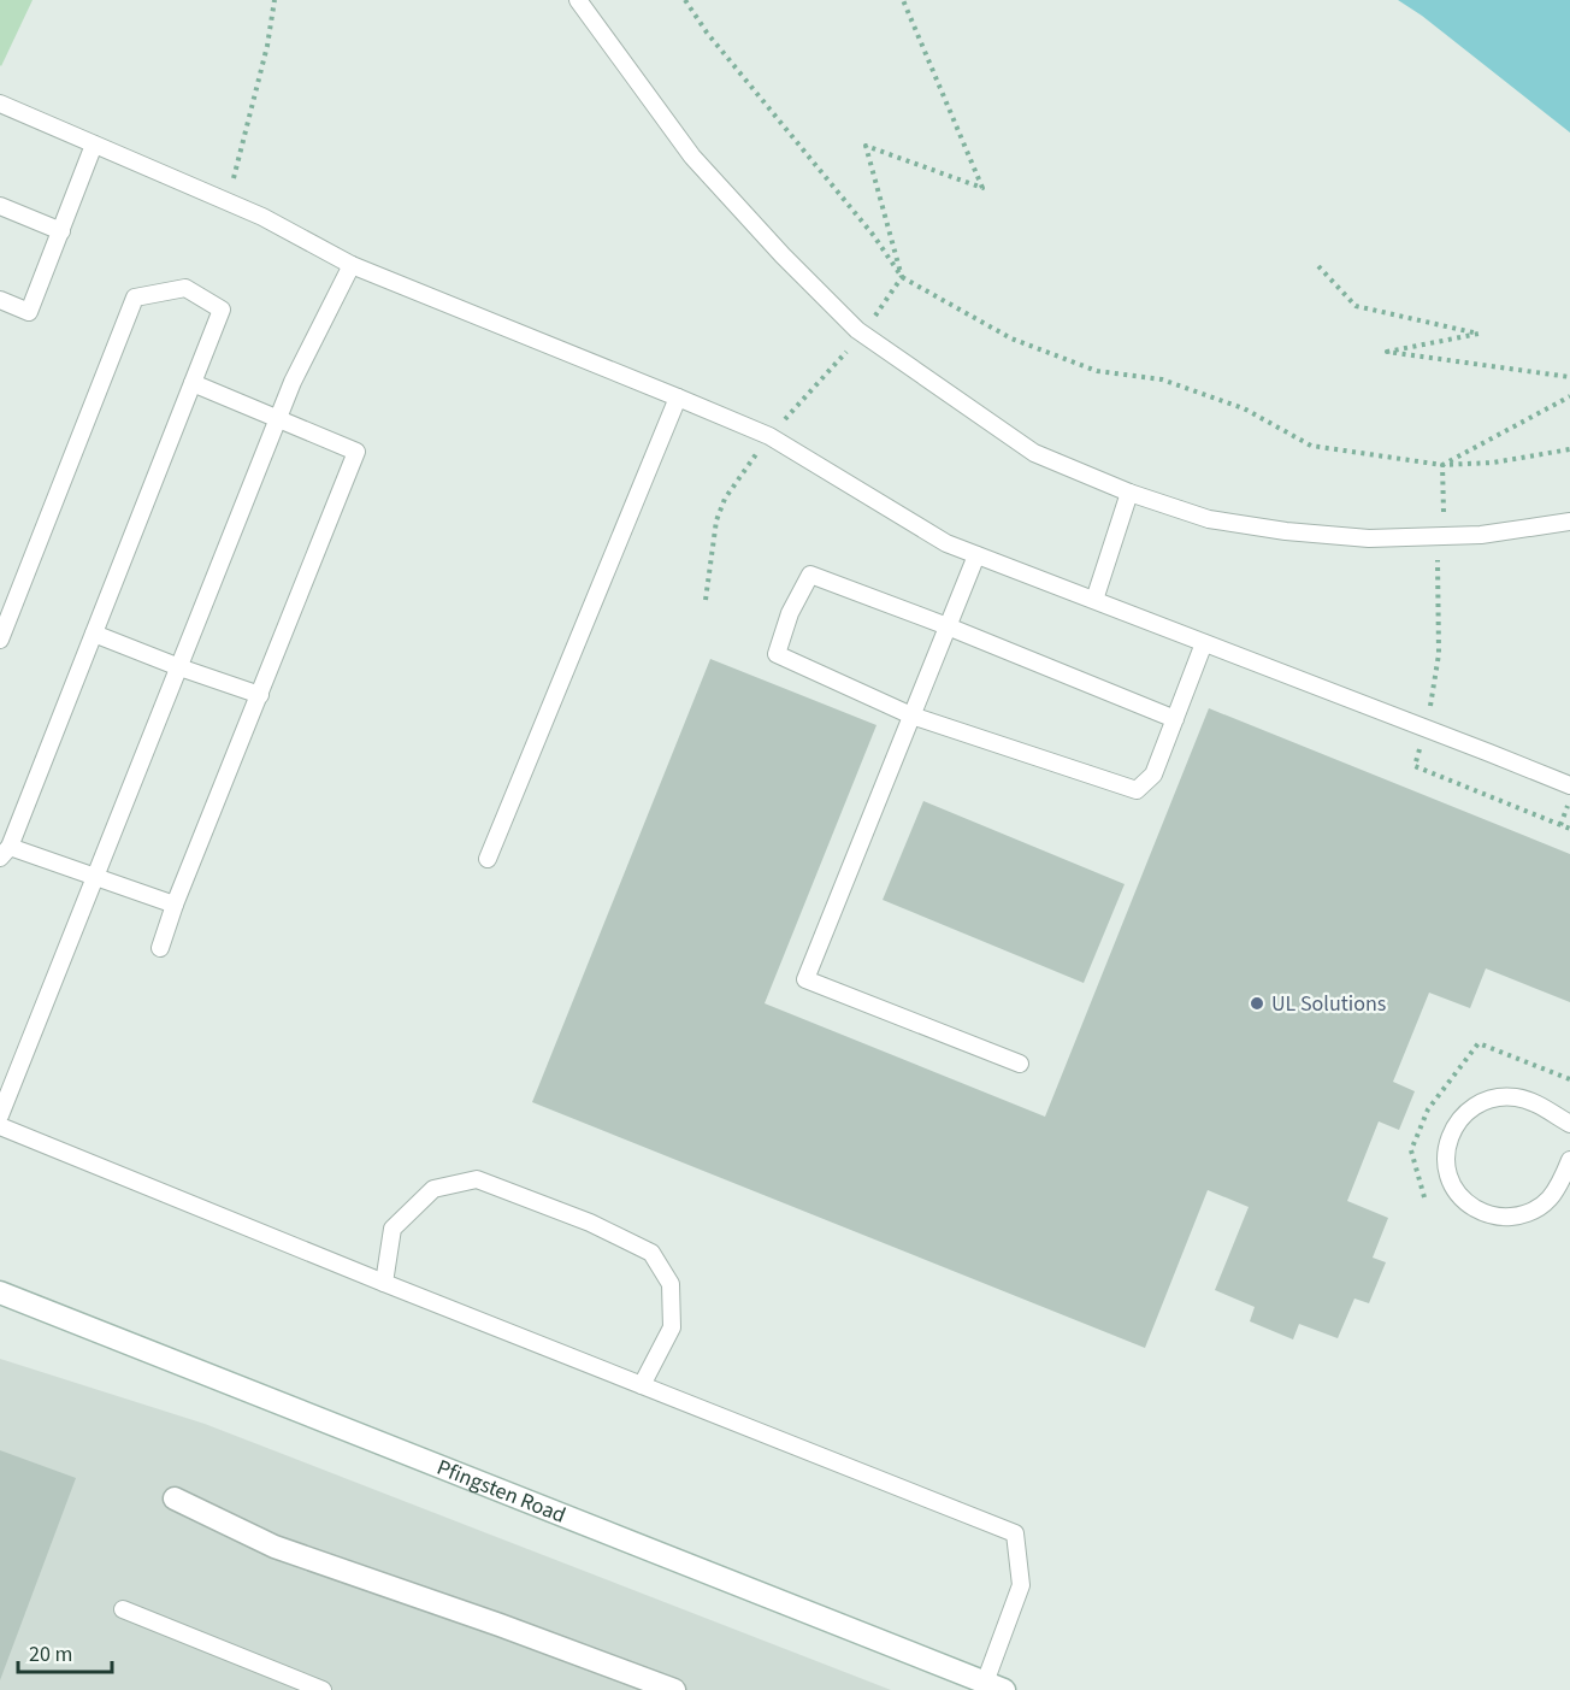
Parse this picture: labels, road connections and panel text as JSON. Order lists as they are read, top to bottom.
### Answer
{
  "streets": {
    "main road": ["Pfingsten Road"]
  },
  "places": ["UL Solutions"],
  "scale_bar": "20 m"
}
